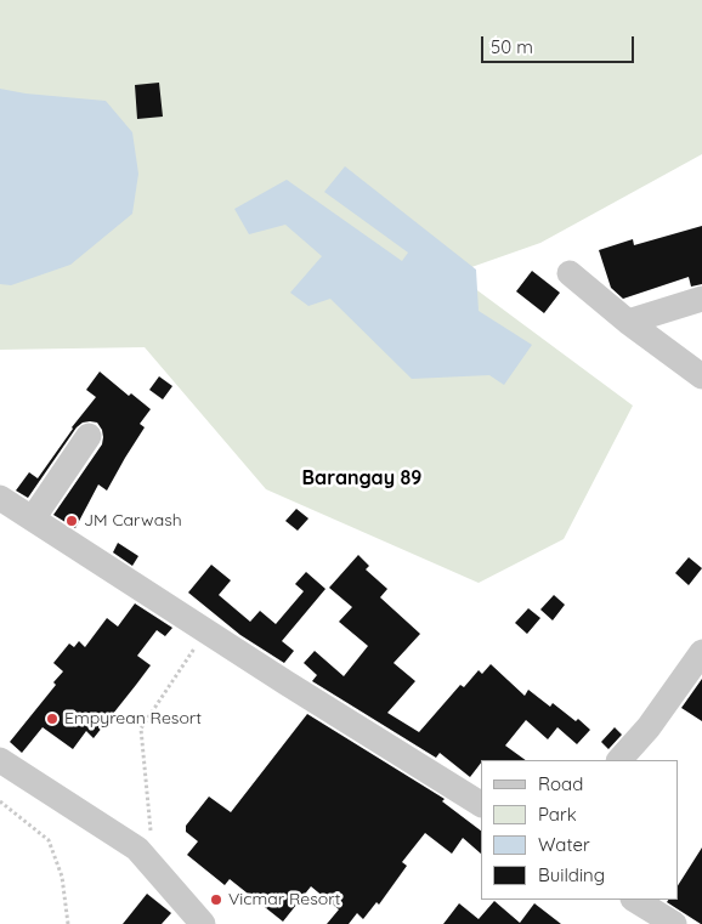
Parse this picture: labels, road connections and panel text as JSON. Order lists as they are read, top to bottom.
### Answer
{
  "districts": ["Barangay 89"],
  "places": ["JM Carwash", "Empyrean Resort", "Vicmar Resort"],
  "legend": [
    "Road",
    "Park",
    "Water",
    "Building"
  ],
  "scale_bar": "50 m"
}
